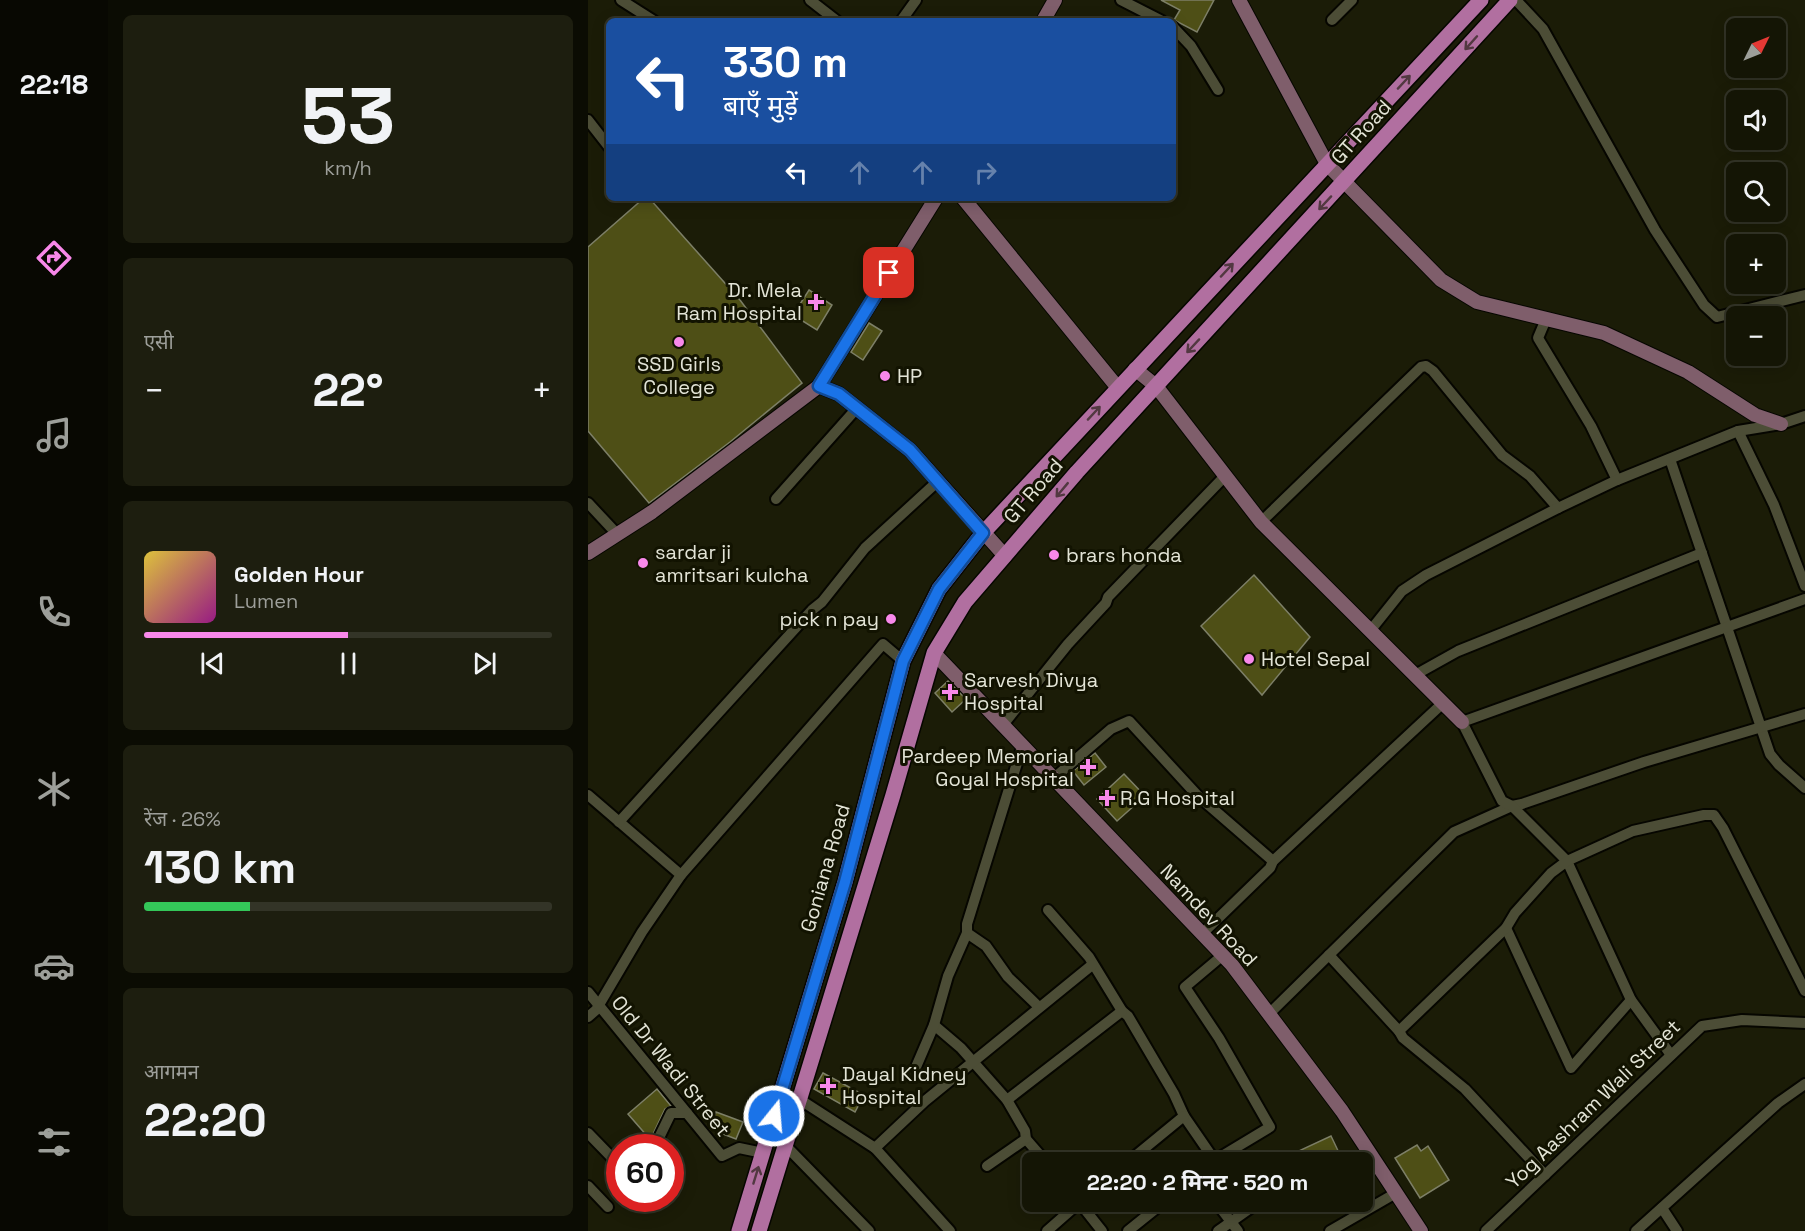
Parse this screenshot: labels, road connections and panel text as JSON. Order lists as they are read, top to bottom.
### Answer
{
  "streets": {
    "main road": ["GT Road", "Goniana Road"],
    "street": ["Namdev Road", "Old Dr Wadi Street", "Yog Aashram Wali Street"]
  },
  "crossings": [
    ["GT Road", "Goniana Road"],
    ["GT Road", "Namdev Road"],
    ["Goniana Road", "Old Dr Wadi Street"]
  ],
  "places": {
    "health": [
      "Dr. Mela Ram Hospital",
      "Sarvesh Divya Hospital",
      "Pardeep Memorial Goyal Hospital",
      "R.G Hospital",
      "Dayal Kidney Hospital"
    ],
    "other": [
      "SSD Girls College",
      "HP",
      "brars honda",
      "sardar ji amritsari kulcha",
      "pick n pay",
      "Hotel Sepal"
    ]
  },
  "north": "top right",
  "page": {
    "tabs": "22:18",
    "tile": [
      ["53", "km/h"],
      "एसी",
      ["रेंज · 26%", "130 km"],
      ["आगमन", "22:20"]
    ],
    "map_buttons": ["+", "−"],
    "turn": ["330 m", "बाएँ मुड़ें"],
    "heat": ["−", "22°", "+"],
    "song": ["Golden Hour", "Lumen"],
    "limit": "60",
    "trip": "22:20 · 2 मिनट · 520 m"
  }
}
